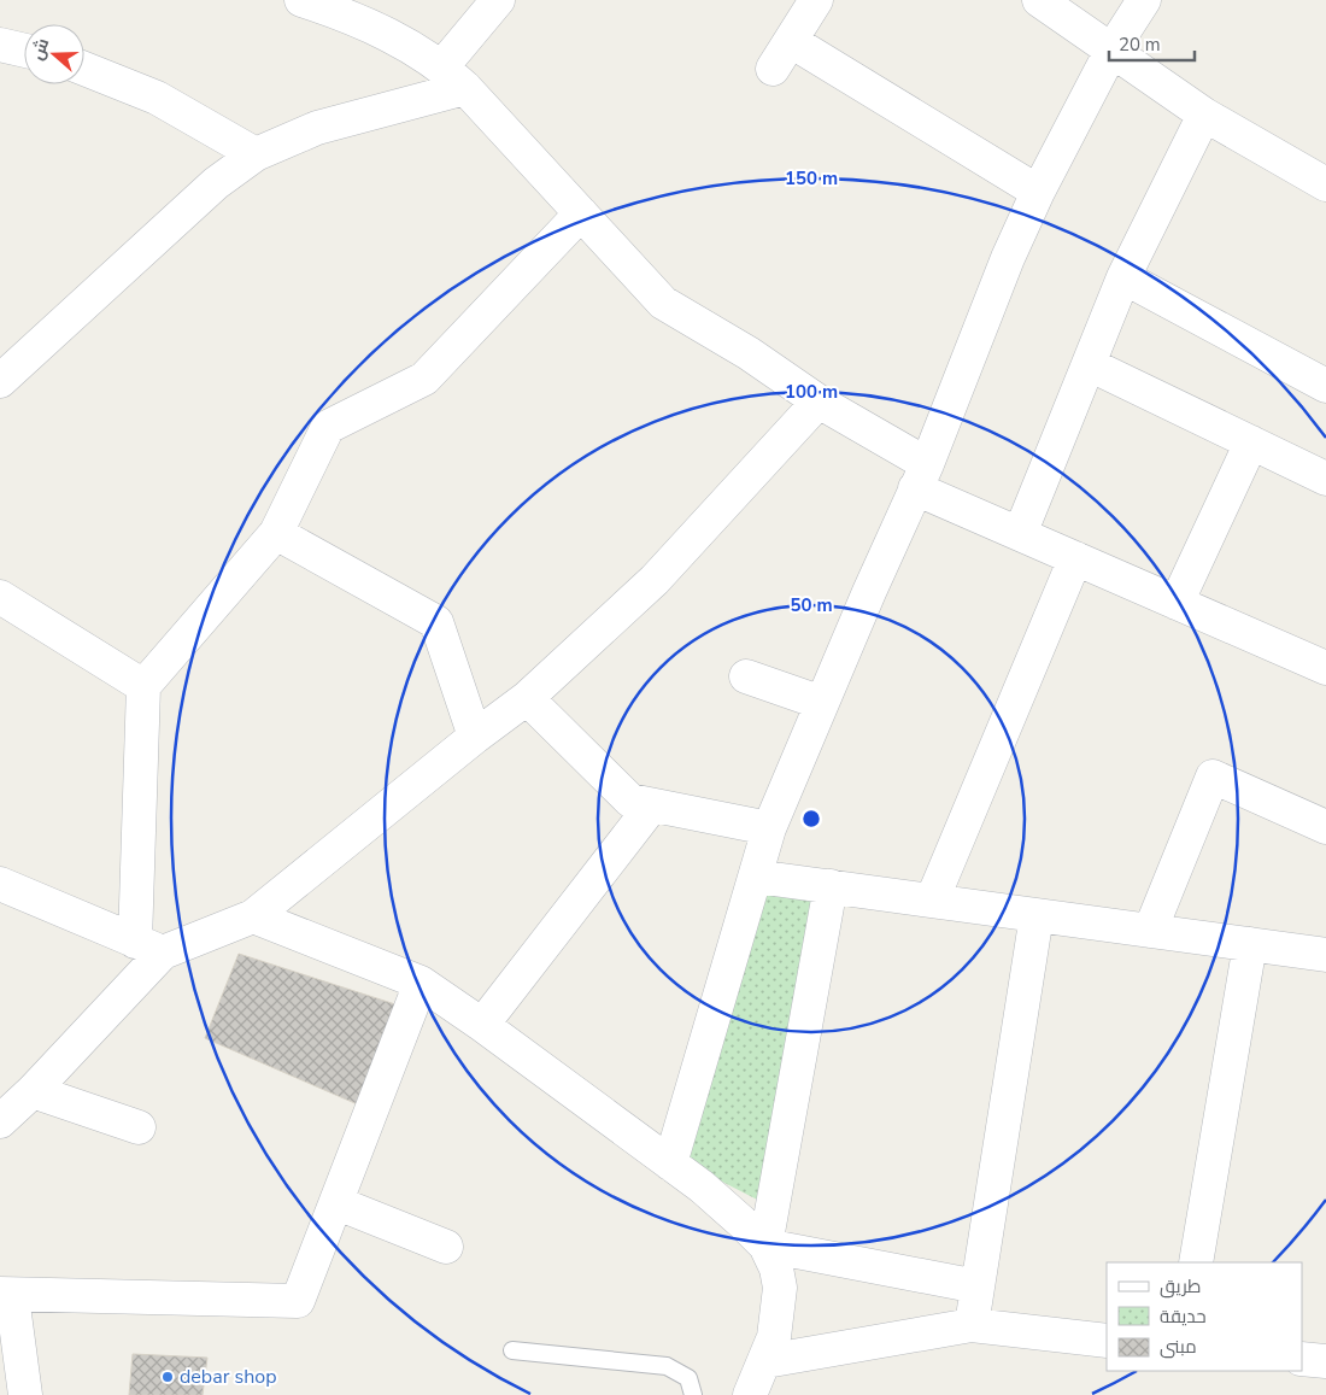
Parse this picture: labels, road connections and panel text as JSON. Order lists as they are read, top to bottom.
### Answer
{
  "places": ["debar shop"],
  "legend": ["طريق", "حديقة", "مبنى"],
  "scale_bar": "20 m",
  "north": "left",
  "rings": ["150 m", "100 m", "50 m"]
}
